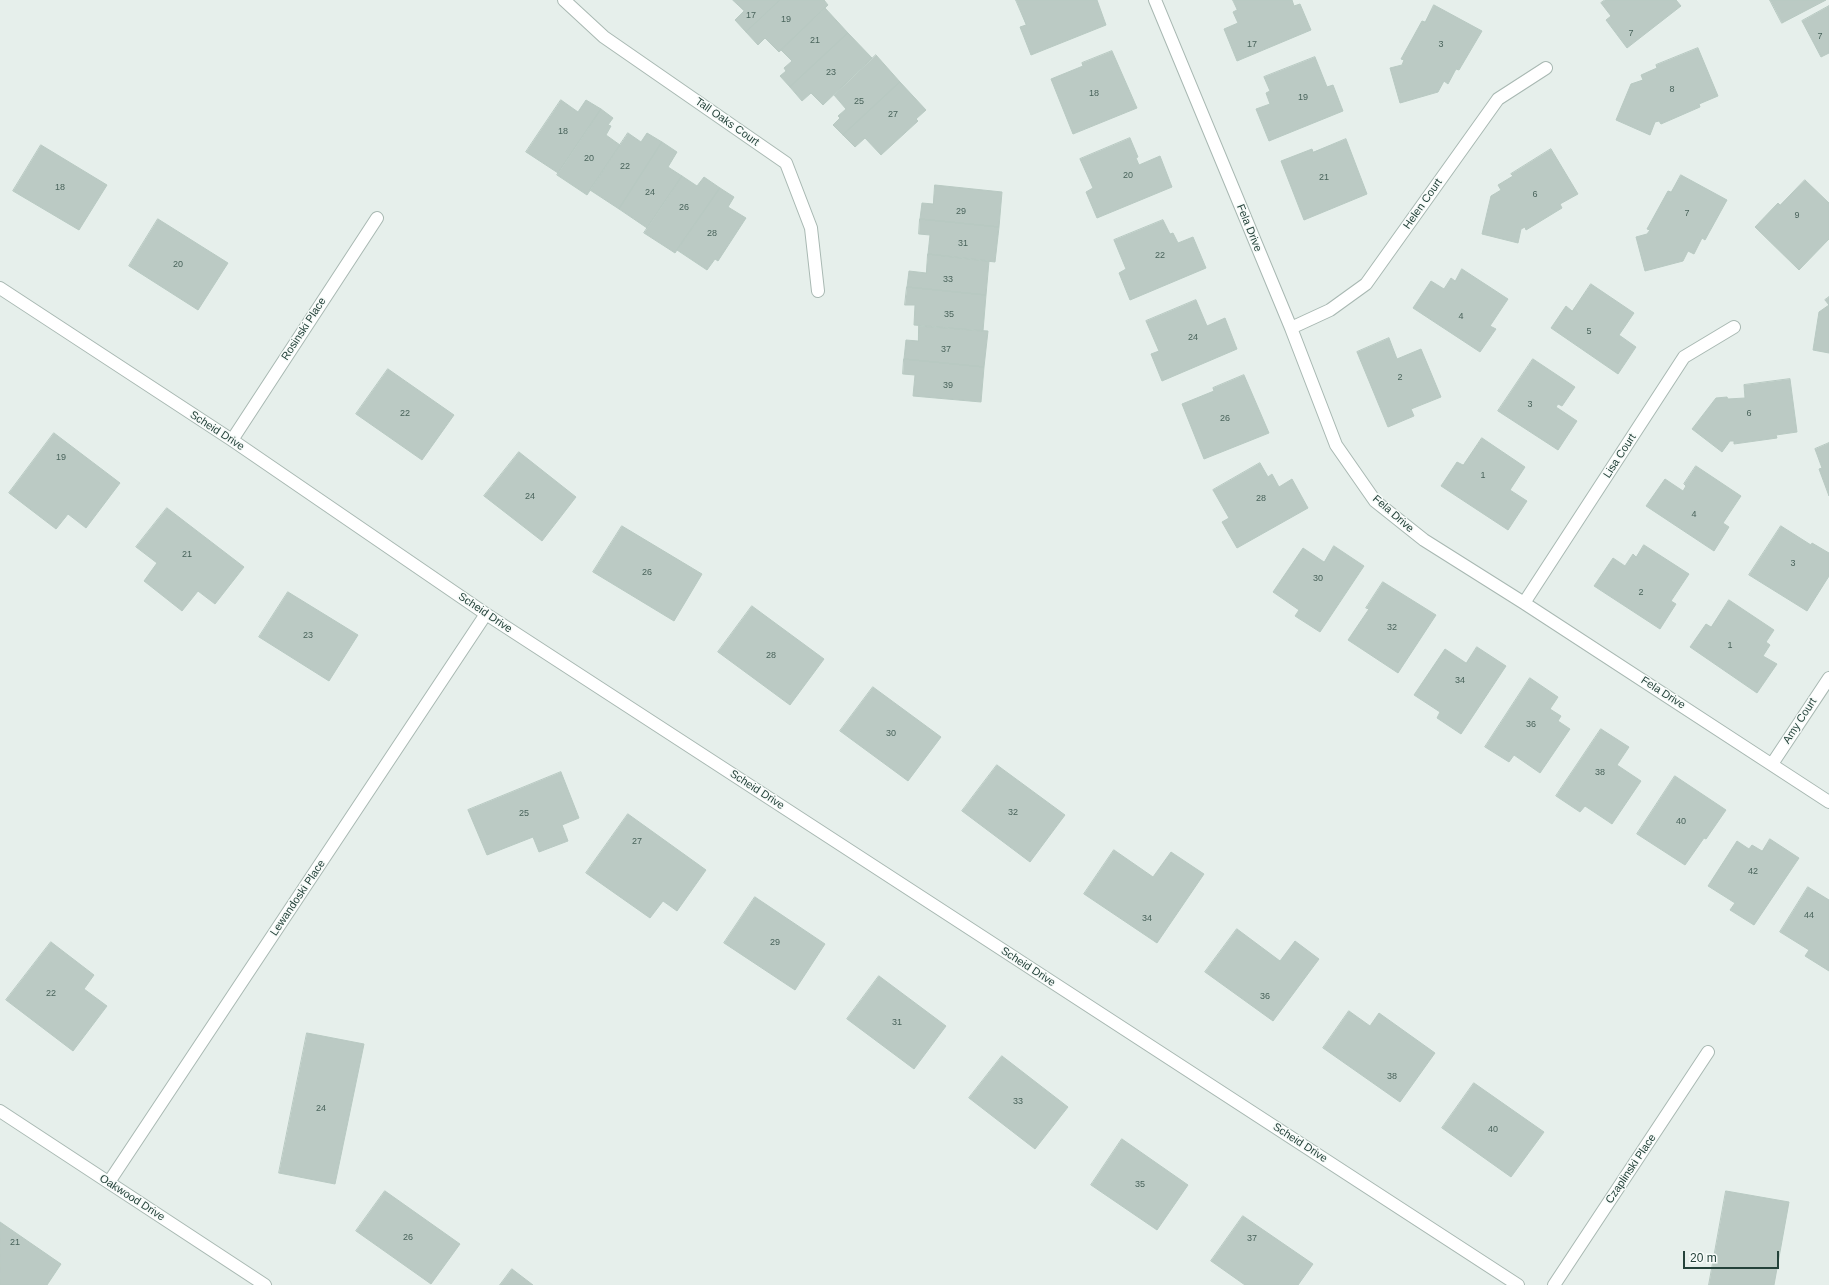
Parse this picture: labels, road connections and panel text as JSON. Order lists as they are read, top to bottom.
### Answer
{
  "streets": {
    "street": [
      "Tall Oaks Court",
      "Helen Court",
      "Fela Drive",
      "Rosinski Place",
      "Scheid Drive",
      "Lisa Court",
      "Amy Court",
      "Lewandoski Place",
      "Czaplinski Place",
      "Oakwood Drive"
    ]
  },
  "crossings": [
    ["Helen Court", "Fela Drive"],
    ["Fela Drive", "Lisa Court"],
    ["Fela Drive", "Amy Court"],
    ["Rosinski Place", "Scheid Drive"],
    ["Scheid Drive", "Lewandoski Place"],
    ["Lewandoski Place", "Oakwood Drive"]
  ],
  "house_numbers": [
    "17",
    "19",
    "7",
    "7",
    "21",
    "17",
    "3",
    "23",
    "8",
    "18",
    "19",
    "25",
    "27",
    "18",
    "20",
    "22",
    "20",
    "21",
    "18",
    "24",
    "6",
    "26",
    "29",
    "7",
    "9",
    "28",
    "31",
    "22",
    "20",
    "33",
    "35",
    "4",
    "5",
    "24",
    "37",
    "2",
    "39",
    "3",
    "22",
    "6",
    "26",
    "19",
    "1",
    "24",
    "28",
    "4",
    "21",
    "3",
    "26",
    "30",
    "2",
    "32",
    "23",
    "1",
    "28",
    "34",
    "36",
    "30",
    "38",
    "32",
    "25",
    "40",
    "27",
    "42",
    "44",
    "34",
    "29",
    "22",
    "36",
    "31",
    "38",
    "33",
    "24",
    "40",
    "35",
    "26",
    "37",
    "21"
  ],
  "scale_bar": "20 m"
}
